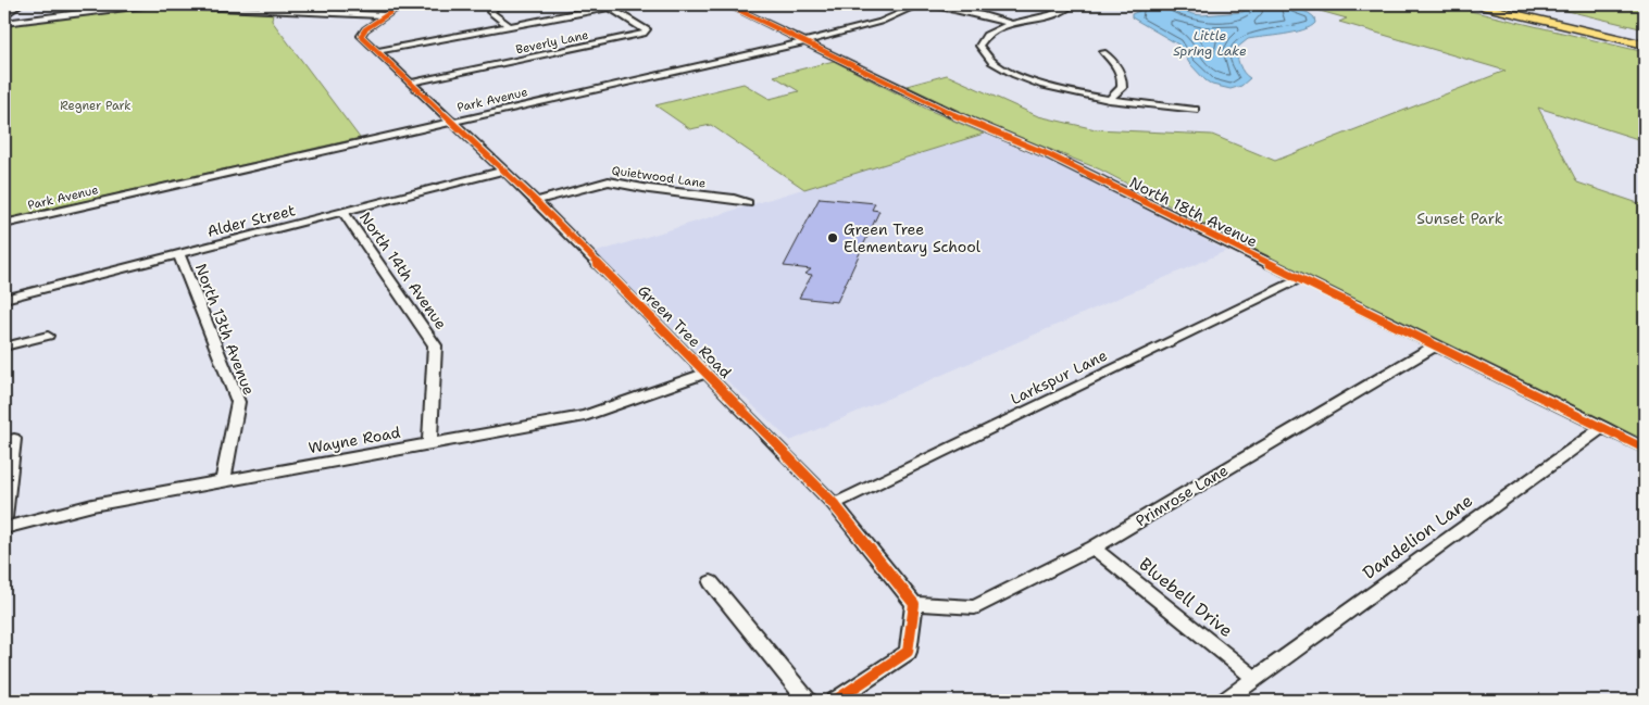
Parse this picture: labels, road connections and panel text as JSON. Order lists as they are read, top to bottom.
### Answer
{
  "streets": {
    "street": [
      "Beverly Lane",
      "Park Avenue",
      "Quietwood Lane",
      "North 18th Avenue",
      "Alder Street",
      "North 14th Avenue",
      "North 13th Avenue",
      "Green Tree Road",
      "Larkspur Lane",
      "Wayne Road",
      "Primrose Lane",
      "Dandelion Lane",
      "Bluebell Drive"
    ]
  },
  "crossings": [
    ["Beverly Lane", "Green Tree Road"],
    ["Park Avenue", "North 18th Avenue"],
    ["Park Avenue", "Green Tree Road"],
    ["Quietwood Lane", "Green Tree Road"],
    ["North 18th Avenue", "Larkspur Lane"],
    ["North 18th Avenue", "Primrose Lane"],
    ["North 18th Avenue", "Dandelion Lane"],
    ["Alder Street", "North 14th Avenue"],
    ["Alder Street", "North 13th Avenue"],
    ["Alder Street", "Green Tree Road"],
    ["North 14th Avenue", "Wayne Road"],
    ["North 13th Avenue", "Wayne Road"],
    ["Green Tree Road", "Larkspur Lane"],
    ["Green Tree Road", "Wayne Road"],
    ["Green Tree Road", "Primrose Lane"],
    ["Primrose Lane", "Bluebell Drive"],
    ["Dandelion Lane", "Bluebell Drive"]
  ],
  "water": ["Little Spring Lake"],
  "parks": ["Regner Park", "Sunset Park"],
  "places": ["Green Tree Elementary School"]
}
